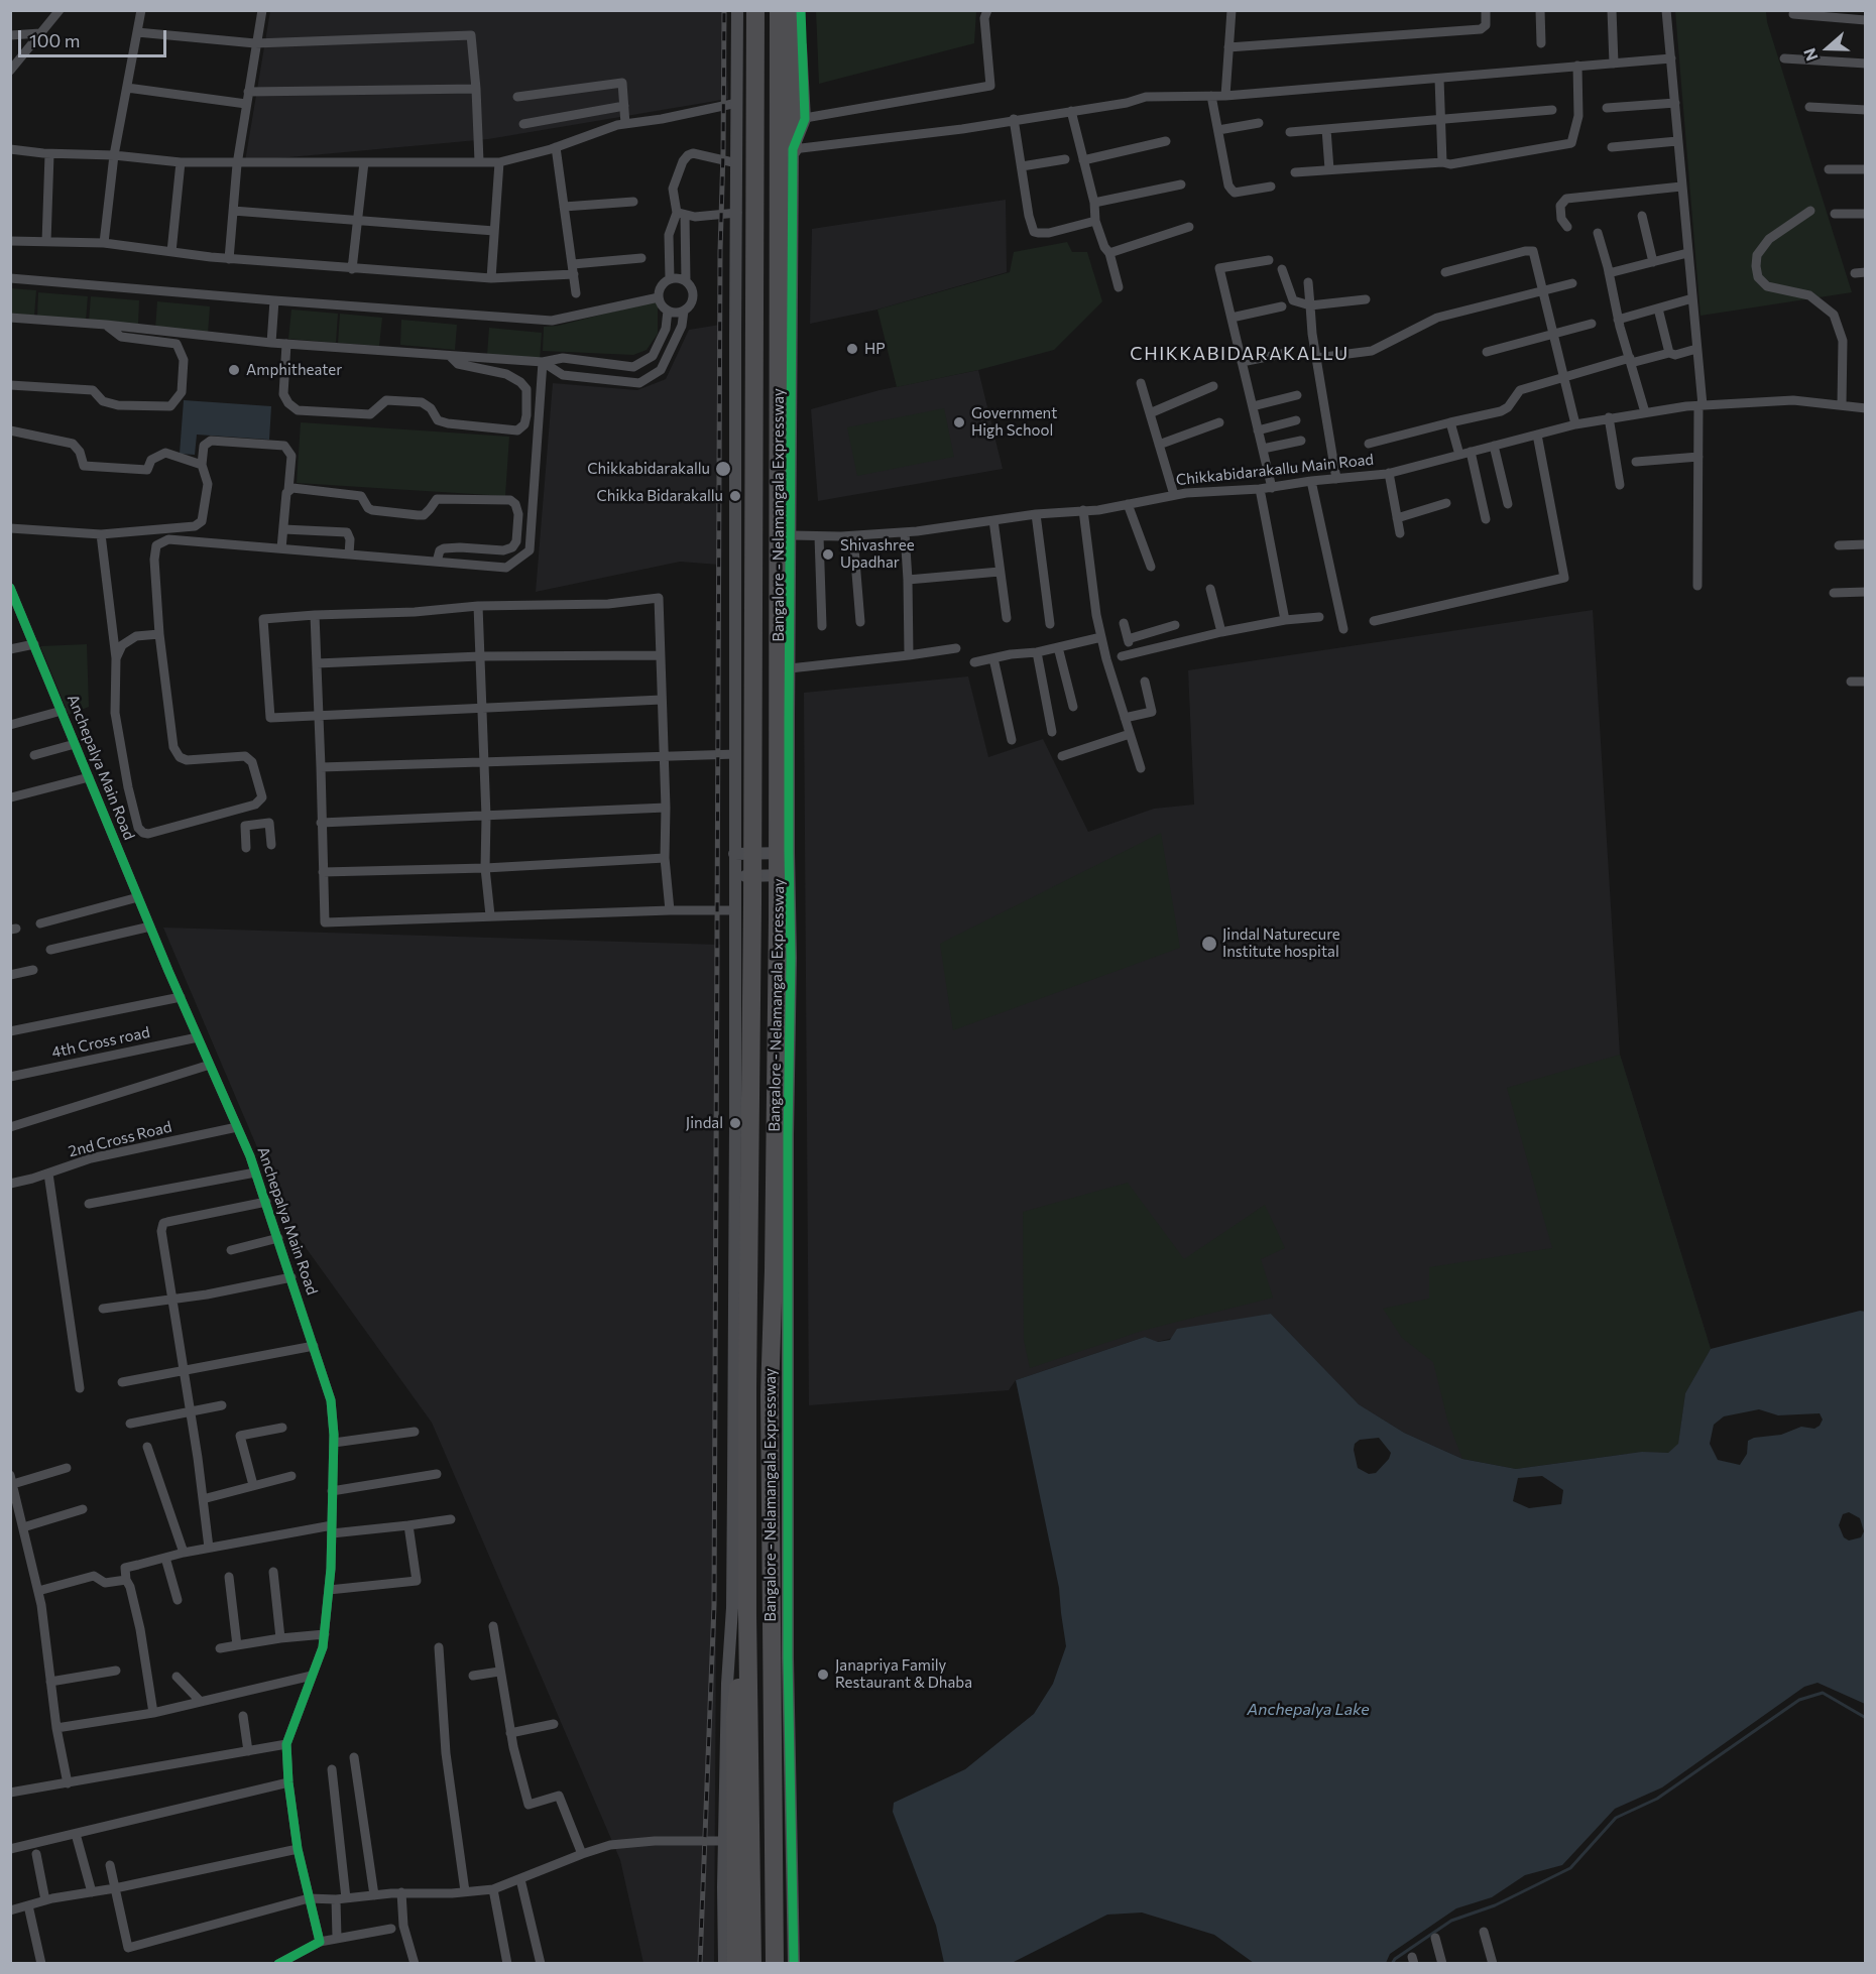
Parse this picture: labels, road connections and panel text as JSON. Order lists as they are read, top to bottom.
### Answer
{
  "streets": {
    "highway": ["Bangalore - Nelamangala Expressway"],
    "street": [
      "Chikkabidarakallu Main Road",
      "Anchepalya Main Road",
      "4th Cross road",
      "2nd Cross Road"
    ]
  },
  "crossings": [
    ["Anchepalya Main Road", "4th Cross road"],
    ["Anchepalya Main Road", "2nd Cross Road"]
  ],
  "districts": ["CHIKKABIDARAKALLU"],
  "water": ["Anchepalya Lake"],
  "places": [
    "HP",
    "Amphitheater",
    "Government High School",
    "Chikkabidarakallu",
    "Chikka Bidarakallu",
    "Shivashree Upadhar",
    "Jindal Naturecure Institute hospital",
    "Jindal",
    "Janapriya Family Restaurant & Dhaba"
  ],
  "scale_bar": "100 m",
  "north": "left"
}
